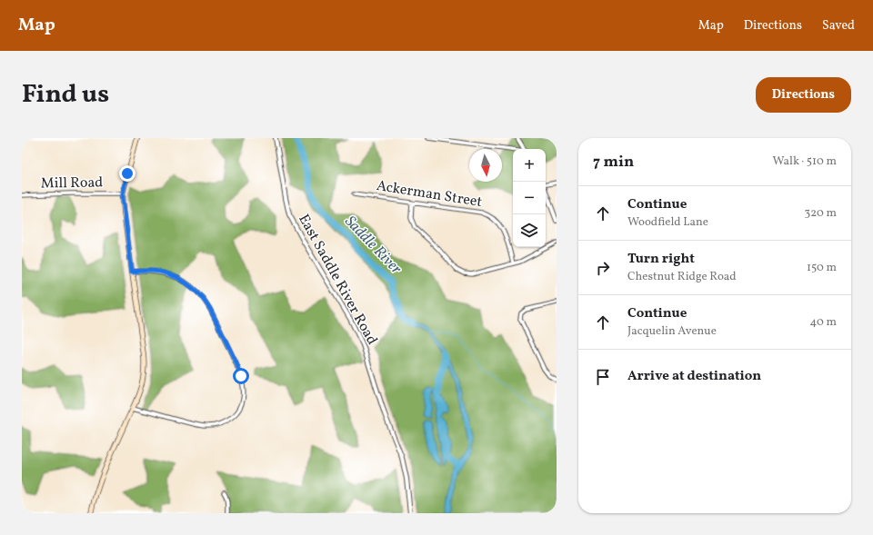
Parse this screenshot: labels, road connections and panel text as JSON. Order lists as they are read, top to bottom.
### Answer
{
  "streets": {
    "street": ["Mill Road", "Ackerman Street", "East Saddle River Road"]
  },
  "water": ["Saddle River"],
  "north": "bottom",
  "page": {
    "header": "Map",
    "nav": ["Map", "Directions", "Saved"],
    "title": "Find us",
    "buttons": "Directions",
    "heading": ["7 min", "Walk · 510 m"],
    "map_buttons": ["+", "−"],
    "list": [
      ["Continue", "Woodfield Lane", "320 m"],
      ["Turn right", "Chestnut Ridge Road", "150 m"],
      ["Continue", "Jacquelin Avenue", "40 m"],
      "Arrive at destination"
    ]
  }
}
